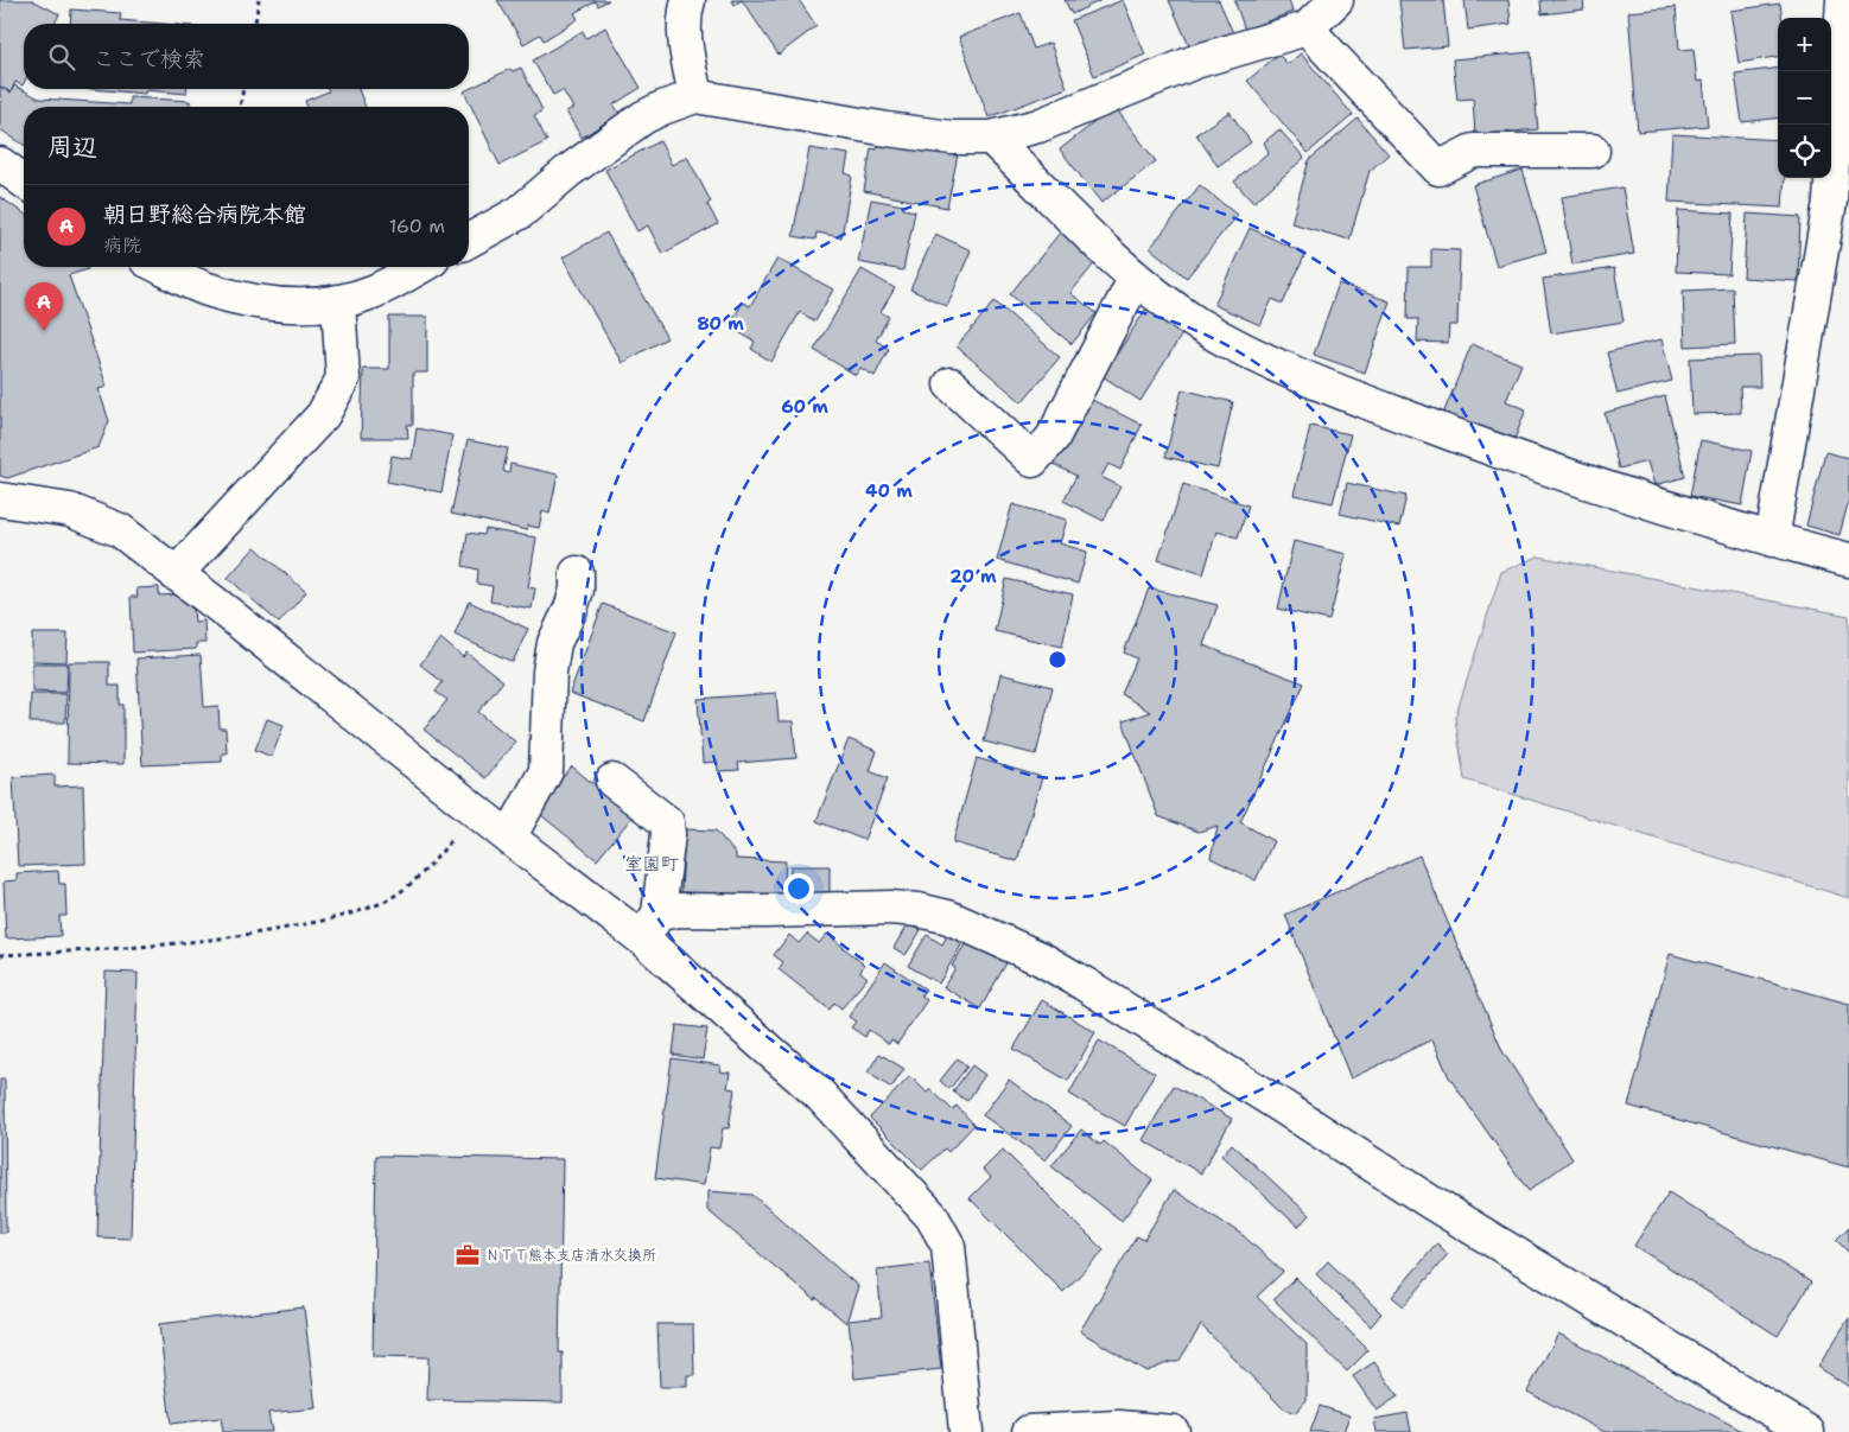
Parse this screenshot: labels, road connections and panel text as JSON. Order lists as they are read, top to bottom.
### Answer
{
  "districts": ["室園町"],
  "places": {
    "office": ["ＮＴＴ熊本支店清水交換所"]
  },
  "page": {
    "map_buttons": ["+", "−"],
    "search": "ここで検索",
    "heading": "周辺",
    "list": [
      {
        "mark": "A",
        "name": "朝日野総合病院本館",
        "note": "病院",
        "value": "160 m"
      }
    ],
    "pins": "A"
  },
  "rings": [
    "80 m",
    "60 m",
    "40 m",
    "20 m"
  ]
}
